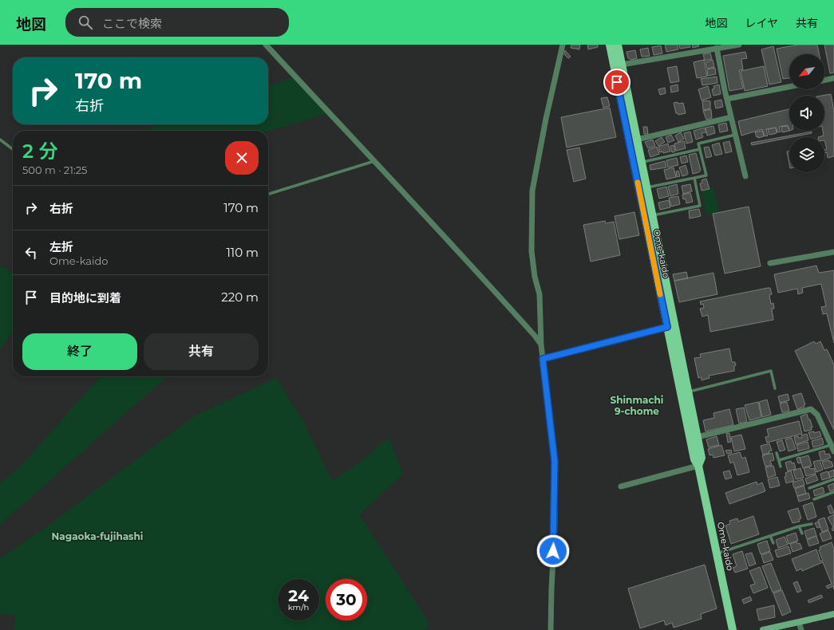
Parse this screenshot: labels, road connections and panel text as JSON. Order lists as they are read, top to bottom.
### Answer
{
  "streets": {
    "main road": ["Ome-kaido"]
  },
  "districts": ["Shinmachi 9-chome", "Nagaoka-fujihashi"],
  "north": "bottom left",
  "page": {
    "header": "地図",
    "search": "ここで検索",
    "nav": ["地図", "レイヤ", "共有"],
    "turn": ["170 m", "右折"],
    "heading": ["2 分", "500 m · 21:25"],
    "list": [
      {
        "name": "右折",
        "value": "170 m"
      },
      {
        "name": "左折",
        "note": "Ome-kaido",
        "value": "110 m"
      },
      {
        "name": "目的地に到着",
        "value": "220 m"
      }
    ],
    "buttons": ["終了", "共有"],
    "speed": "24 km/h",
    "limit": "30"
  }
}
